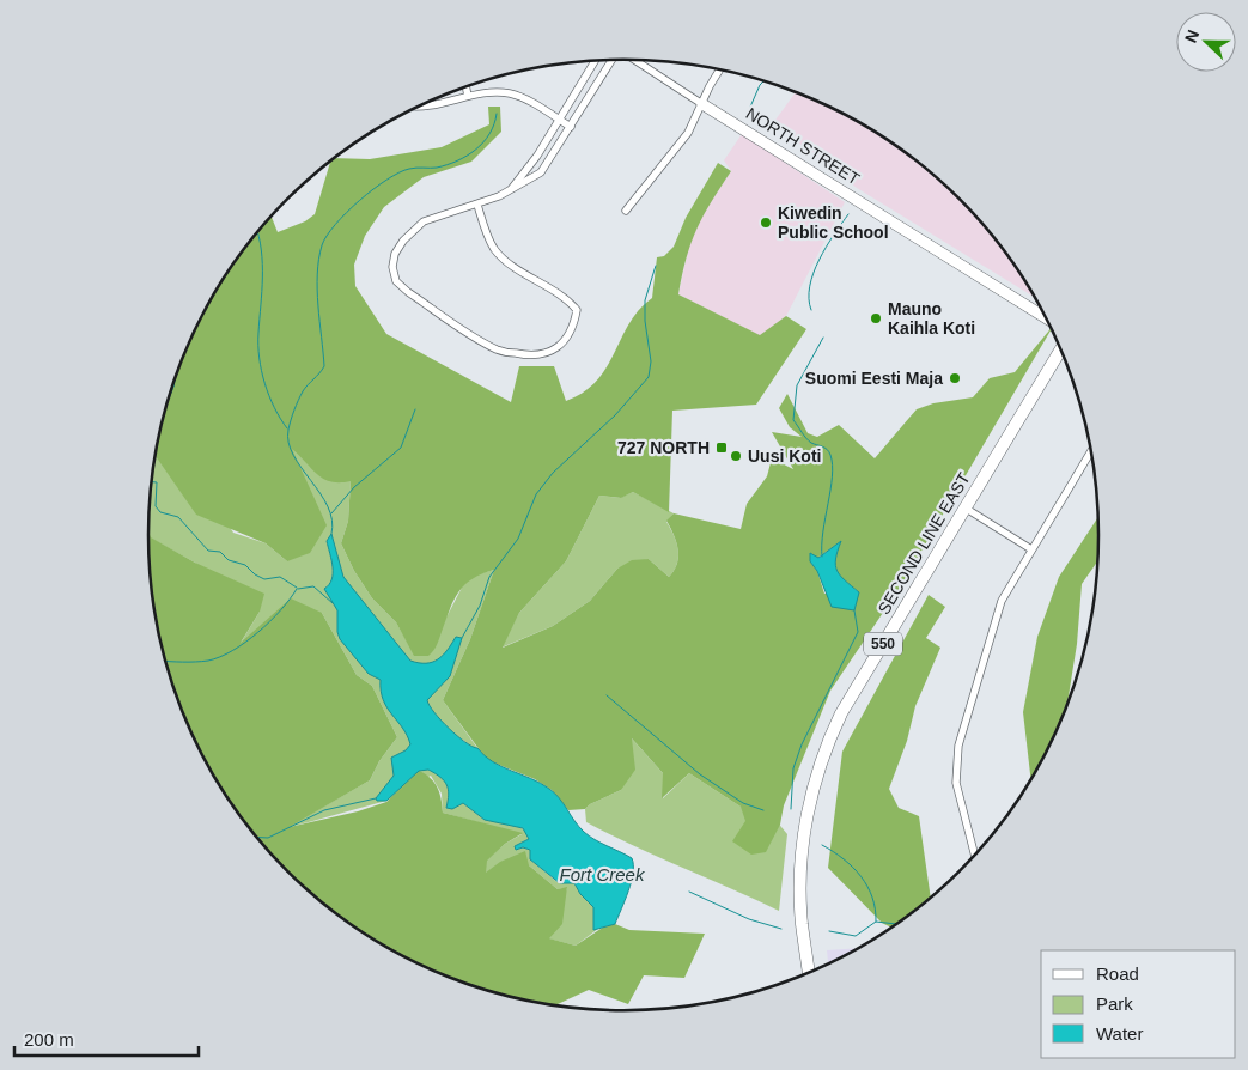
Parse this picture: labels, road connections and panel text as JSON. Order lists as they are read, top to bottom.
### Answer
{
  "streets": {
    "highway": ["SECOND LINE EAST", "550"],
    "street": ["NORTH STREET"]
  },
  "water": ["Fort Creek"],
  "places": {
    "other": [
      "Kiwedin Public School",
      "Mauno Kaihla Koti",
      "Suomi Eesti Maja",
      "Uusi Koti"
    ],
    "transit": ["727 NORTH"]
  },
  "legend": ["Road", "Park", "Water"],
  "scale_bar": "200 m",
  "north": "left"
}
